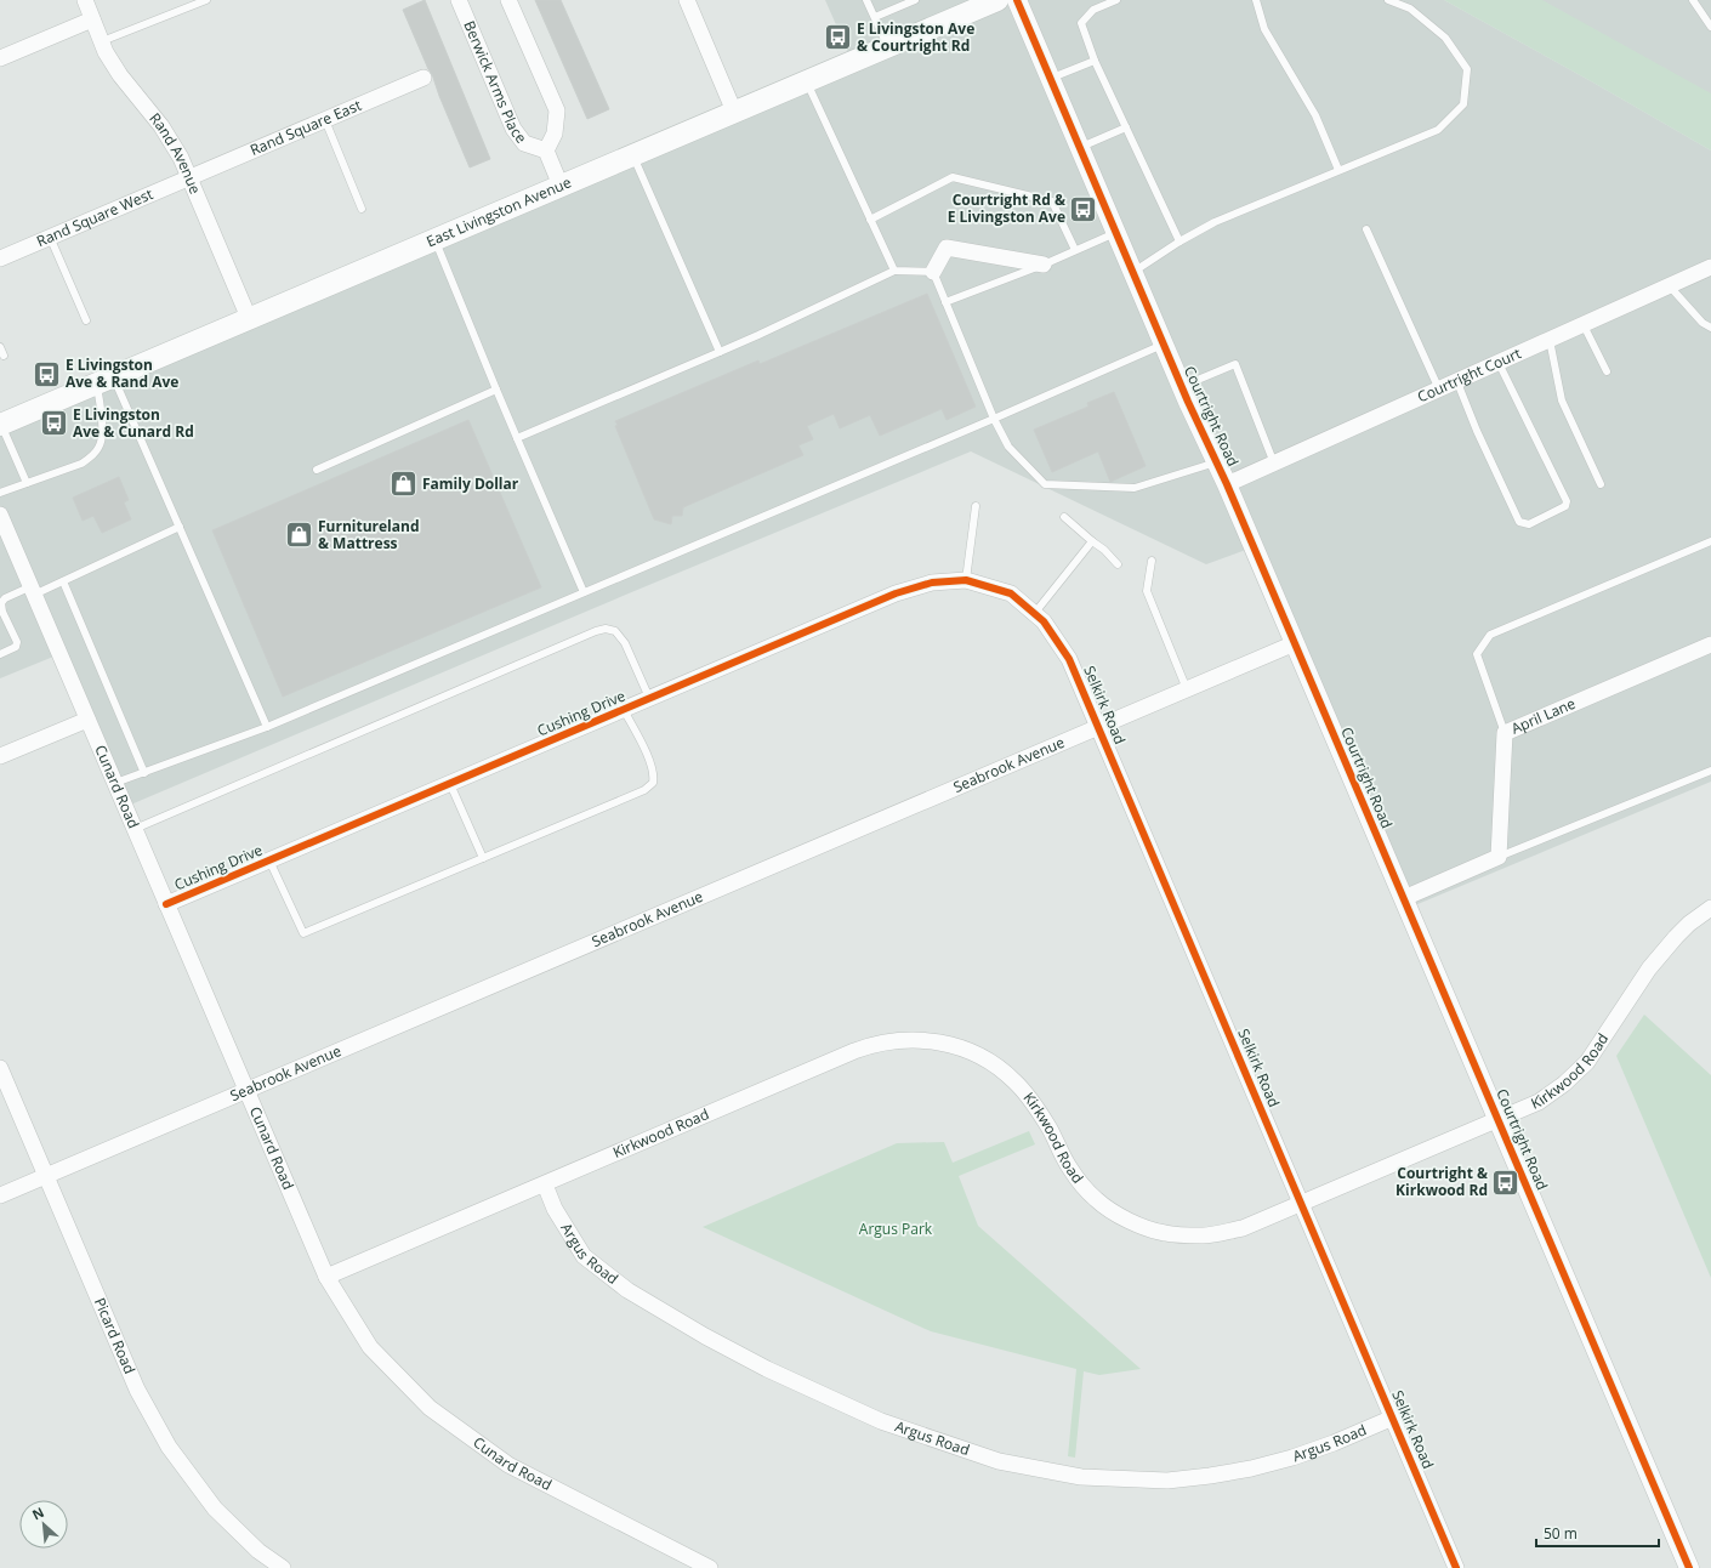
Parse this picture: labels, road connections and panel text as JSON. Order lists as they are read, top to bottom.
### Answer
{
  "streets": {
    "main road": ["East Livingston Avenue"],
    "street": [
      "Berwick Arms Place",
      "Rand Square East",
      "Rand Avenue",
      "Rand Square West",
      "Courtright Court",
      "Courtright Road",
      "Selkirk Road",
      "Cushing Drive",
      "April Lane",
      "Seabrook Avenue",
      "Cunard Road",
      "Kirkwood Road",
      "Argus Road",
      "Picard Road"
    ]
  },
  "crossings": [
    ["Berwick Arms Place", "East Livingston Avenue"],
    ["Rand Square East", "Rand Avenue"],
    ["Rand Square East", "Rand Square West"],
    ["Rand Avenue", "East Livingston Avenue"],
    ["Rand Avenue", "Rand Square West"],
    ["Courtright Court", "Courtright Road"],
    ["Courtright Road", "Seabrook Avenue"],
    ["Courtright Road", "Kirkwood Road"],
    ["Selkirk Road", "Cushing Drive"],
    ["Selkirk Road", "Seabrook Avenue"],
    ["Selkirk Road", "Kirkwood Road"],
    ["Selkirk Road", "Argus Road"],
    ["Cushing Drive", "Cunard Road"],
    ["Seabrook Avenue", "Cunard Road"],
    ["Seabrook Avenue", "Picard Road"],
    ["Cunard Road", "Kirkwood Road"],
    ["Kirkwood Road", "Argus Road"]
  ],
  "parks": ["Argus Park"],
  "places": {
    "bus stop": [
      "E Livingston Ave & Courtright Rd",
      "Courtright Rd & E Livingston Ave",
      "E Livingston Ave & Rand Ave",
      "E Livingston Ave & Cunard Rd",
      "Courtright & Kirkwood Rd"
    ],
    "shop": ["Family Dollar", "Furnitureland & Mattress"]
  },
  "scale_bar": "50 m",
  "north": "top left"
}
